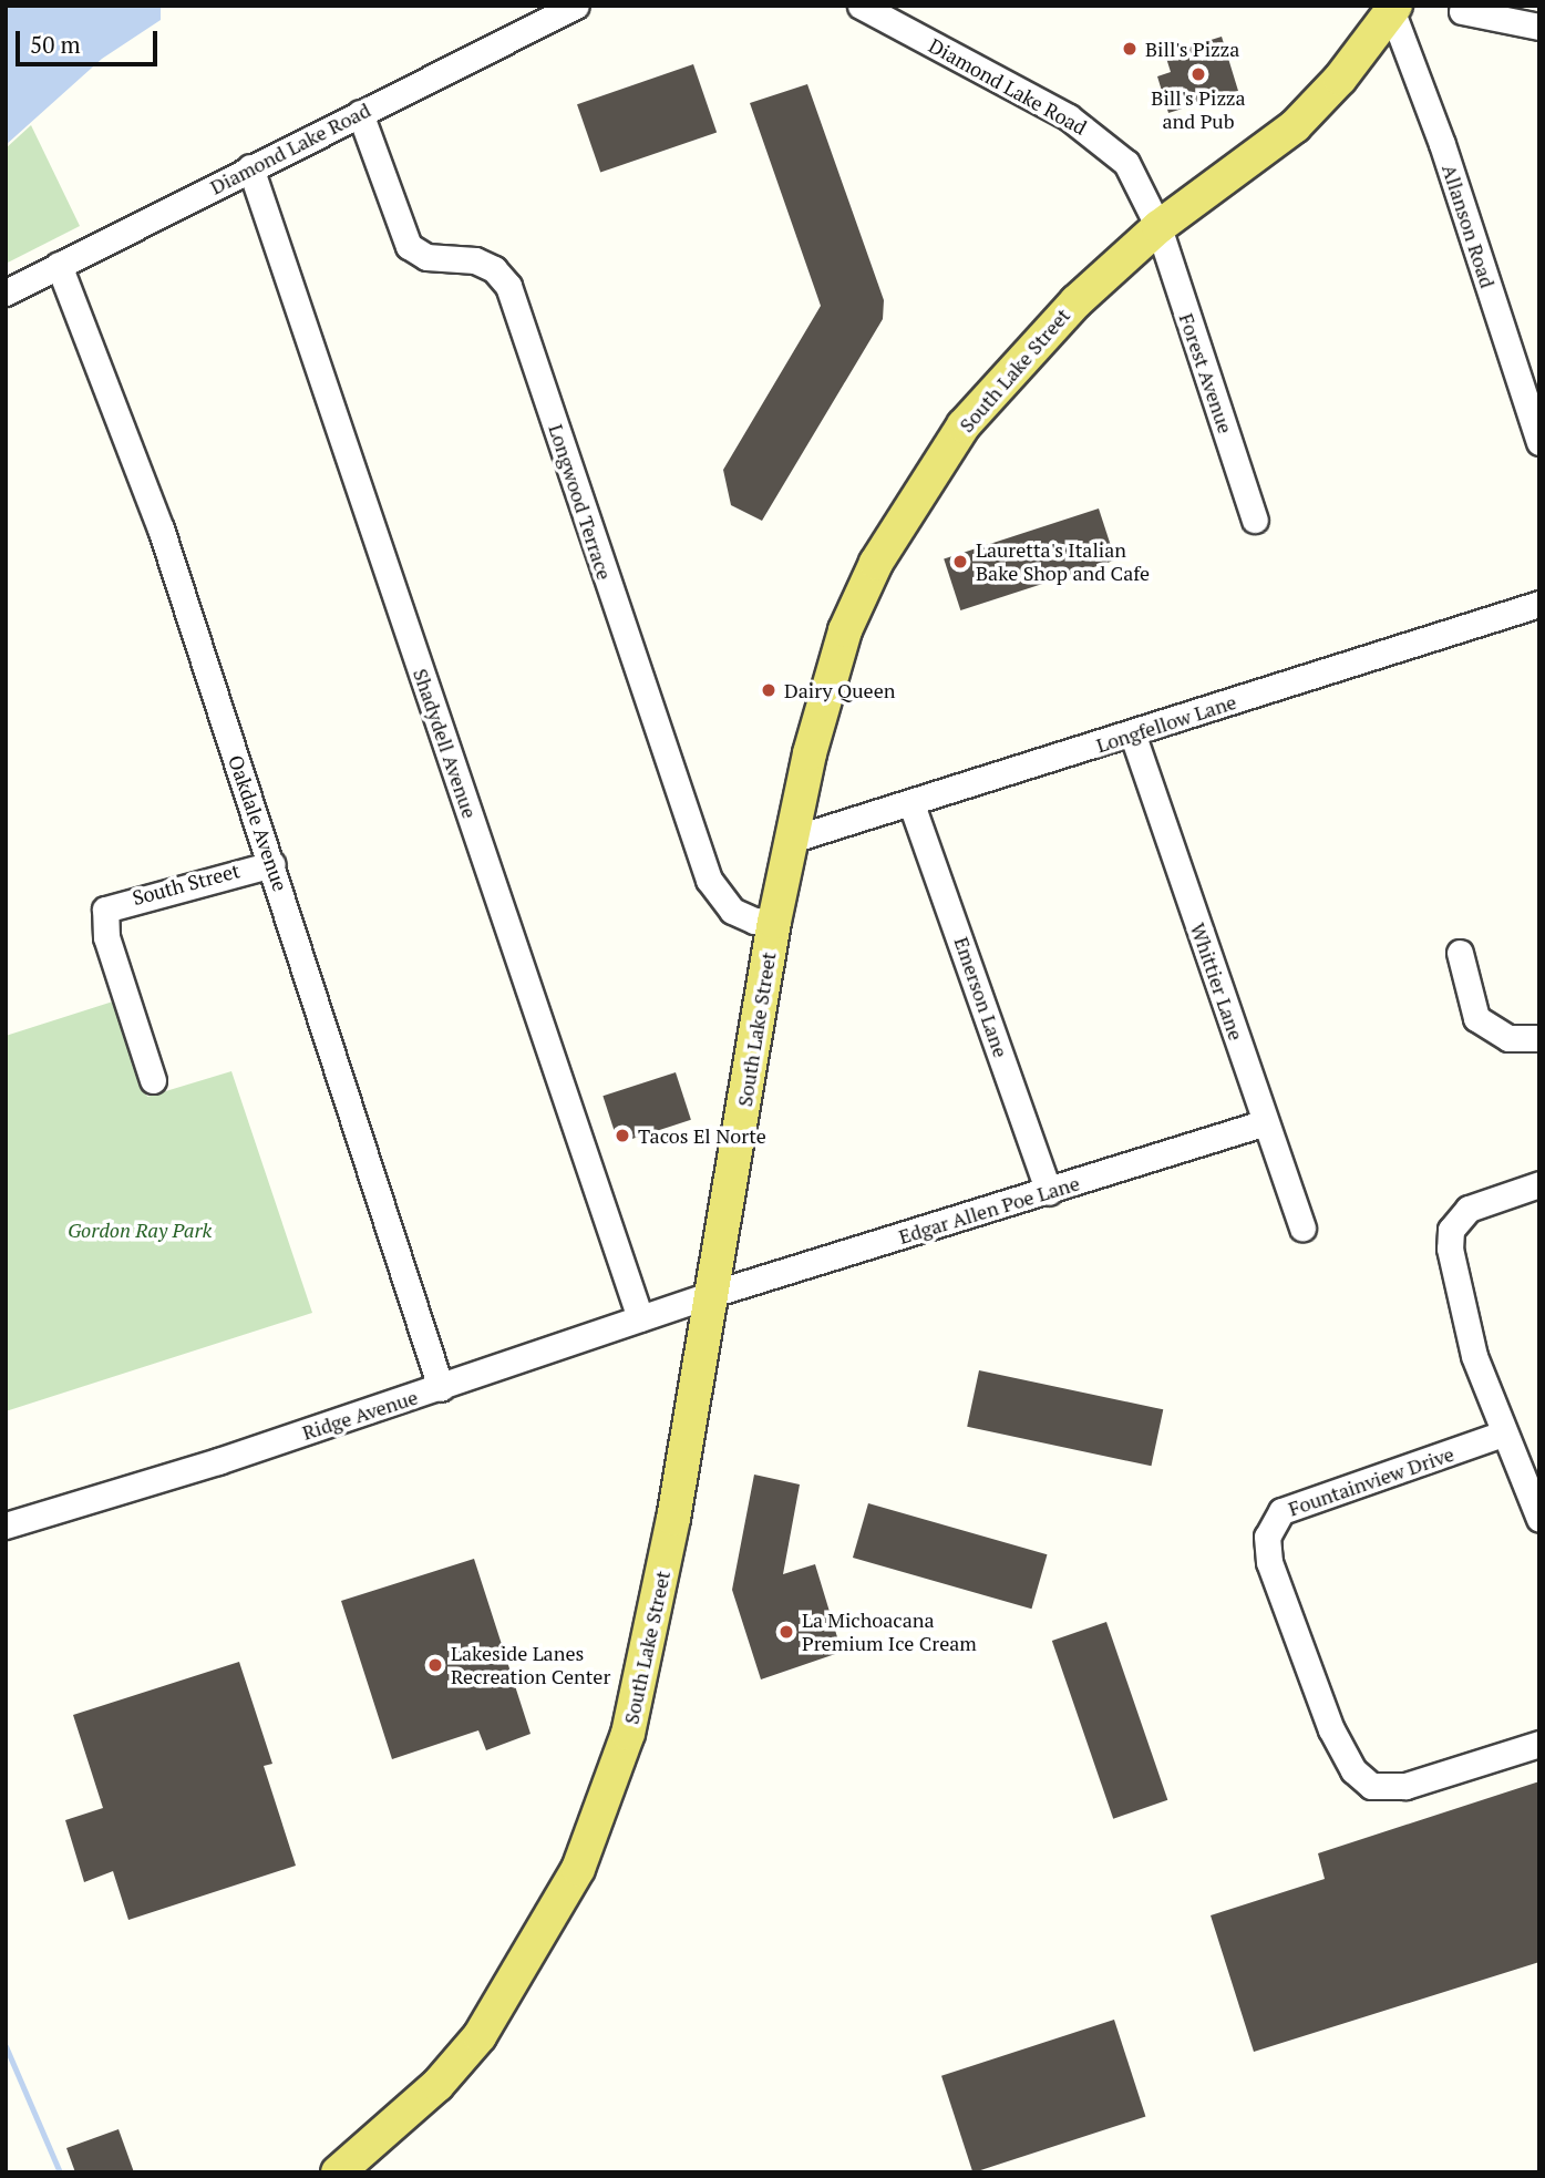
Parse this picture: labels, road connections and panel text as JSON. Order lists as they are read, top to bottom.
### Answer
{
  "streets": {
    "main road": ["South Lake Street"],
    "street": [
      "Diamond Lake Road",
      "Allanson Road",
      "Forest Avenue",
      "Longwood Terrace",
      "Longfellow Lane",
      "Shadydell Avenue",
      "Oakdale Avenue",
      "South Street",
      "Whittier Lane",
      "Emerson Lane",
      "Edgar Allen Poe Lane",
      "Ridge Avenue",
      "Fountainview Drive"
    ]
  },
  "crossings": [
    ["Diamond Lake Road", "South Lake Street"],
    ["Diamond Lake Road", "Forest Avenue"],
    ["Diamond Lake Road", "Longwood Terrace"],
    ["Diamond Lake Road", "Shadydell Avenue"],
    ["Diamond Lake Road", "Oakdale Avenue"],
    ["Allanson Road", "South Lake Street"],
    ["South Lake Street", "Forest Avenue"],
    ["South Lake Street", "Longwood Terrace"],
    ["South Lake Street", "Longfellow Lane"],
    ["South Lake Street", "Edgar Allen Poe Lane"],
    ["South Lake Street", "Ridge Avenue"],
    ["Longfellow Lane", "Whittier Lane"],
    ["Longfellow Lane", "Emerson Lane"],
    ["Shadydell Avenue", "Ridge Avenue"],
    ["Oakdale Avenue", "South Street"],
    ["Oakdale Avenue", "Ridge Avenue"],
    ["Whittier Lane", "Edgar Allen Poe Lane"],
    ["Emerson Lane", "Edgar Allen Poe Lane"],
    ["Edgar Allen Poe Lane", "Ridge Avenue"]
  ],
  "parks": ["Gordon Ray Park"],
  "places": [
    "Bill's Pizza",
    "Bill's Pizza and Pub",
    "Lauretta's Italian Bake Shop and Cafe",
    "Dairy Queen",
    "Tacos El Norte",
    "La Michoacana Premium Ice Cream",
    "Lakeside Lanes Recreation Center"
  ],
  "scale_bar": "50 m"
}
